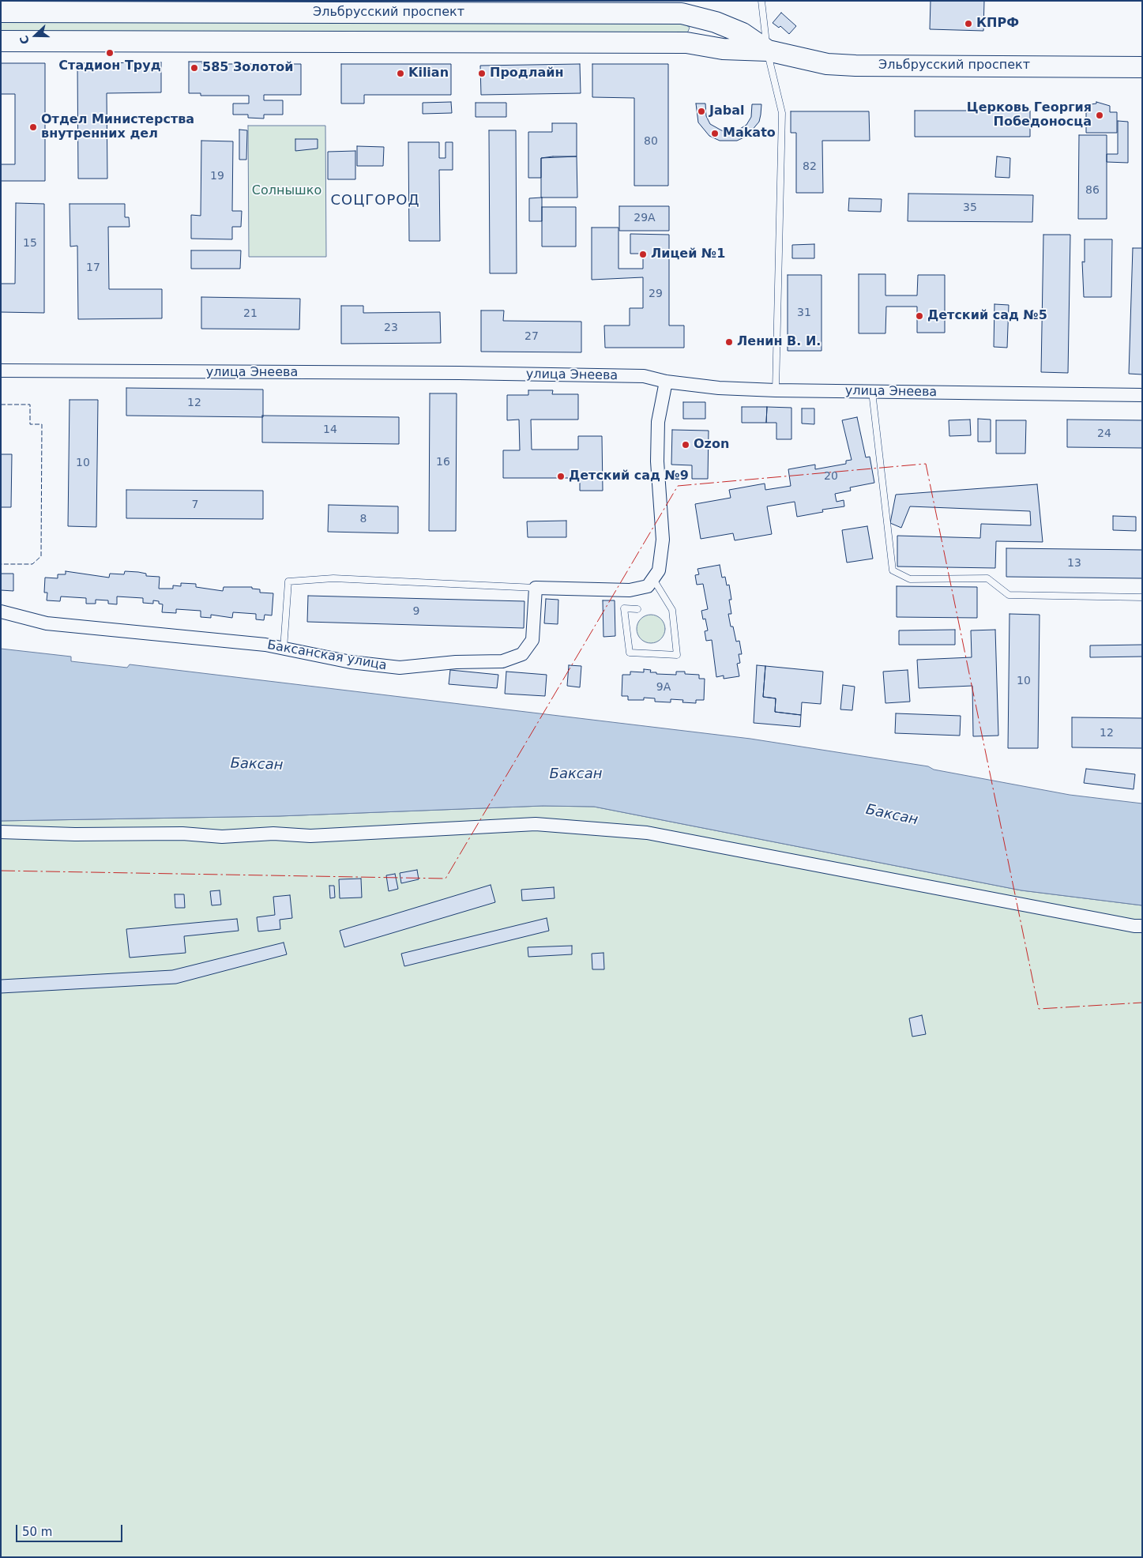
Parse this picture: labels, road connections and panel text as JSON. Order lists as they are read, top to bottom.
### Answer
{
  "streets": {
    "main road": ["Эльбрусский проспект"],
    "street": ["улица Энеева", "Баксанская улица"]
  },
  "districts": ["СОЦГОРОД"],
  "water": ["Баксан"],
  "parks": ["Солнышко"],
  "places": [
    "КПРФ",
    "Стадион Труд",
    "585 Золотой",
    "Kilian",
    "Продлайн",
    "Jabal",
    "Церковь Георгия Победоносца",
    "Отдел Министерства внутренних дел",
    "Мakato",
    "Лицей №1",
    "Детский сад №5",
    "Ленин В. И.",
    "Ozon",
    "Детский сад №9"
  ],
  "house_numbers": [
    "80",
    "82",
    "19",
    "86",
    "35",
    "29А",
    "15",
    "17",
    "29",
    "31",
    "21",
    "23",
    "27",
    "12",
    "14",
    "24",
    "16",
    "10",
    "20",
    "7",
    "8",
    "13",
    "9",
    "10",
    "9А",
    "12"
  ],
  "scale_bar": "50 m",
  "north": "left"
}
